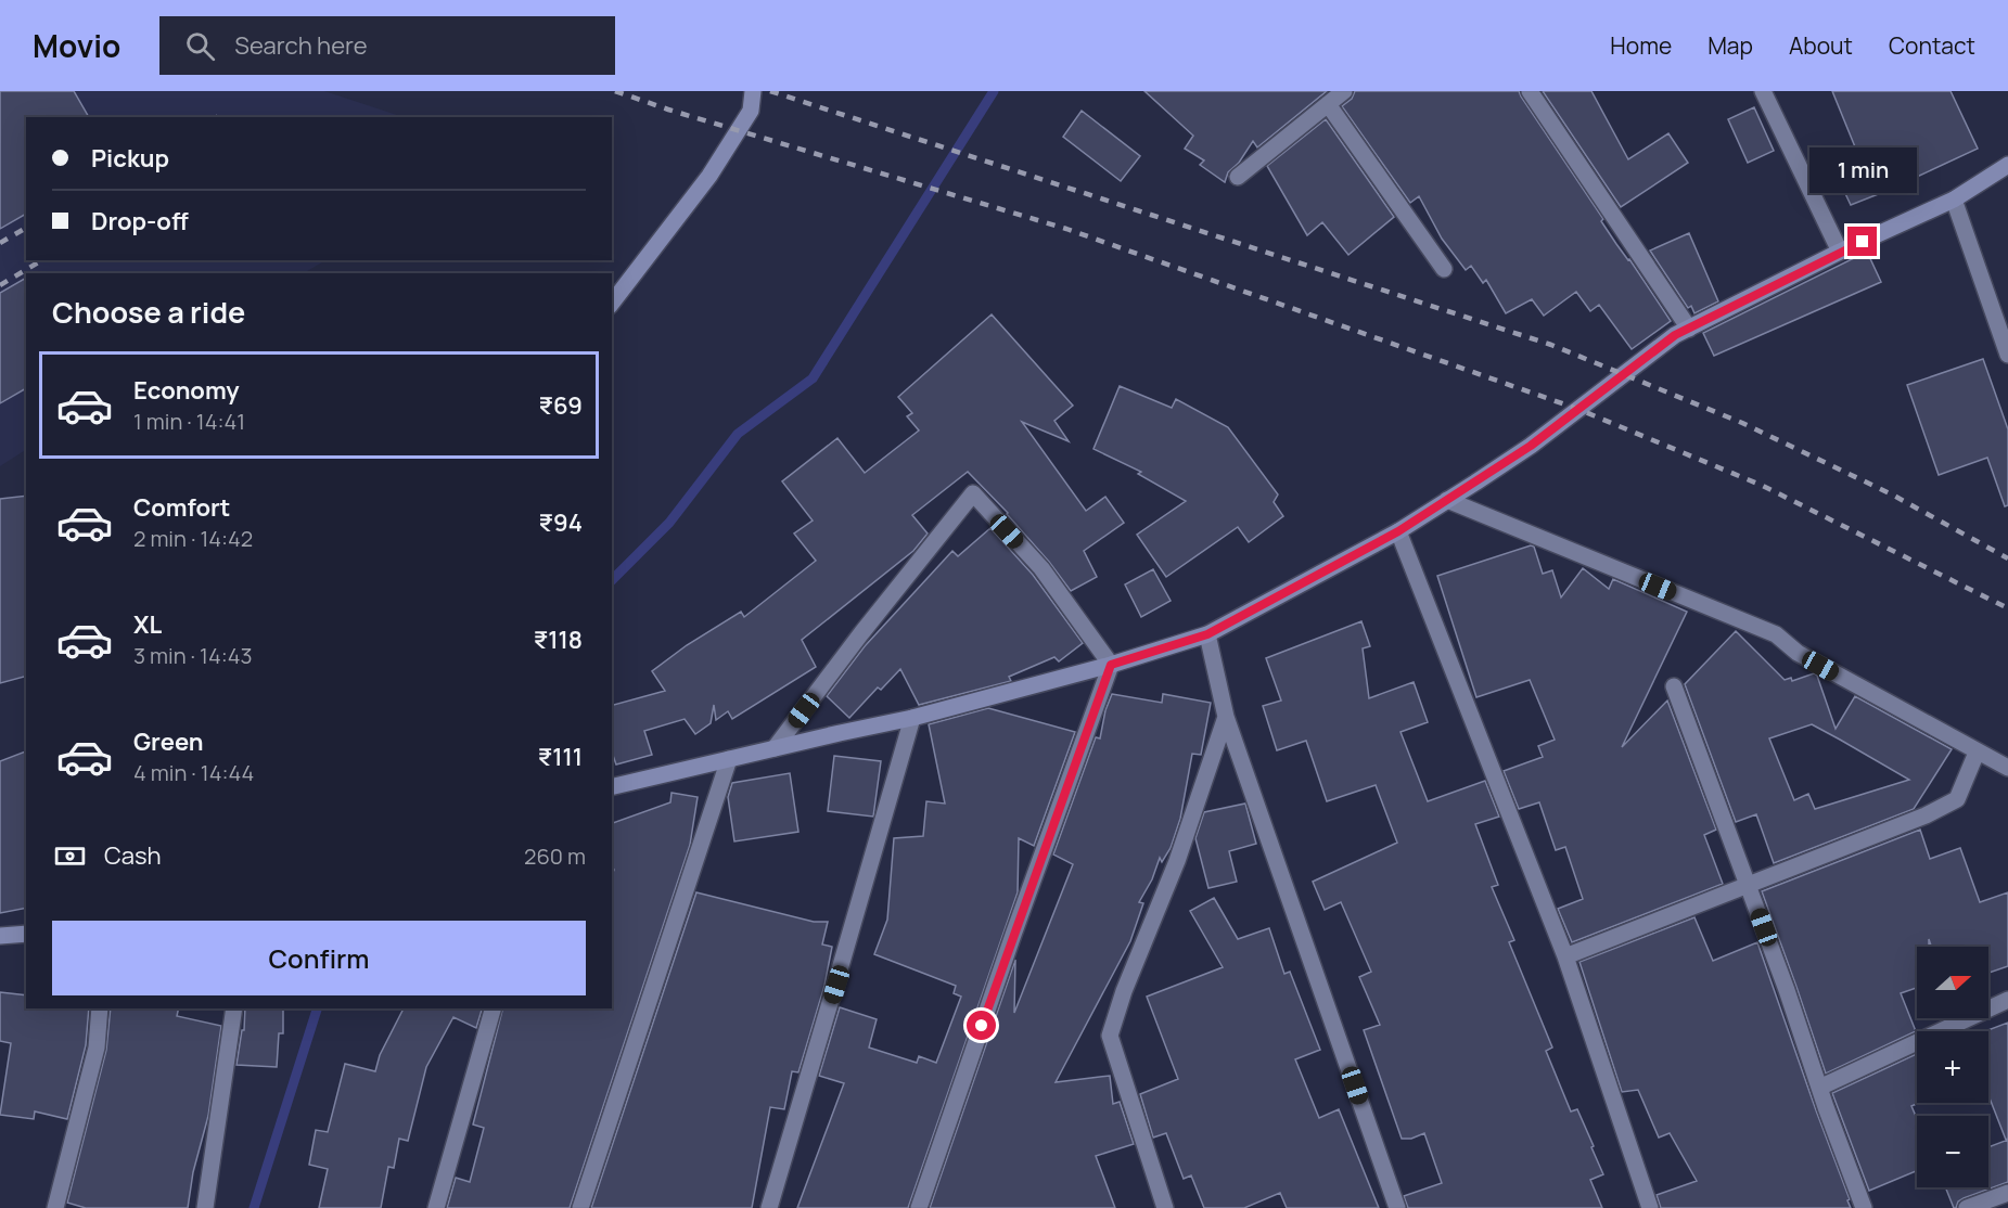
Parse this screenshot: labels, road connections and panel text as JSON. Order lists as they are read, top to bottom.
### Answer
{
  "north": "right",
  "page": {
    "header": "Movio",
    "search": "Search here",
    "nav": [
      "Home",
      "Map",
      "About",
      "Contact"
    ],
    "banner": ["Pickup", "Drop-off"],
    "bubble": "1 min",
    "heading": "Choose a ride",
    "list": [
      {
        "name": "Economy",
        "note": "1 min · 14:41",
        "value": "₹69"
      },
      {
        "name": "Comfort",
        "note": "2 min · 14:42",
        "value": "₹94"
      },
      {
        "name": "XL",
        "note": "3 min · 14:43",
        "value": "₹118"
      },
      {
        "name": "Green",
        "note": "4 min · 14:44",
        "value": "₹111"
      }
    ],
    "pay": ["Cash", "260 m"],
    "buttons": "Confirm",
    "map_buttons": ["+", "−"]
  }
}
